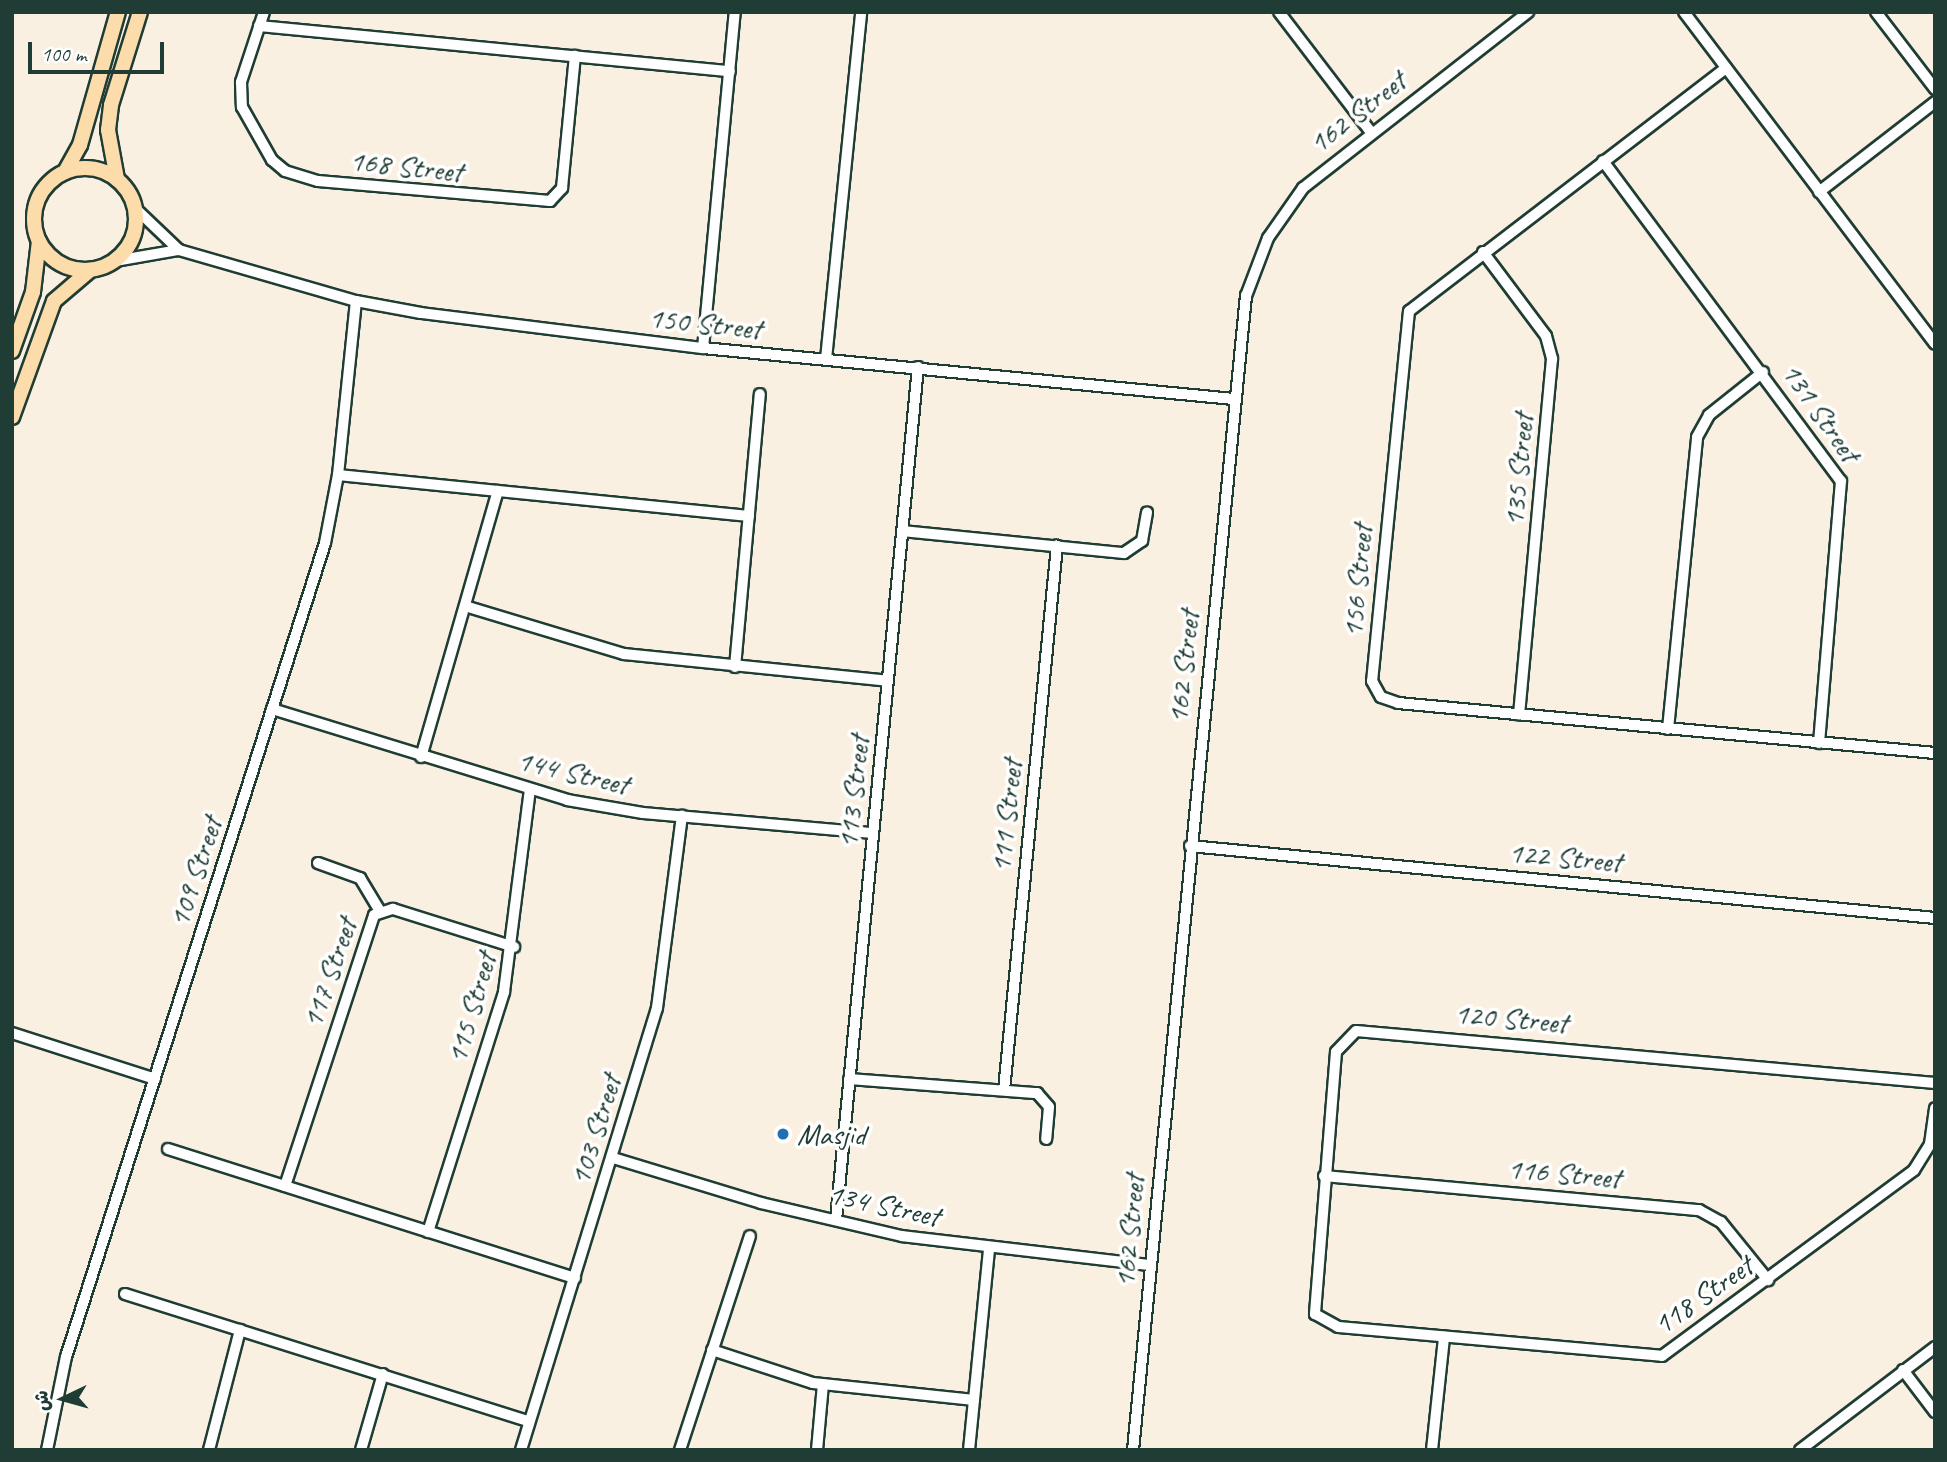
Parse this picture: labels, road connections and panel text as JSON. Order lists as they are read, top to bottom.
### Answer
{
  "streets": {
    "street": [
      "162 Street",
      "168 Street",
      "150 Street",
      "131 Street",
      "135 Street",
      "156 Street",
      "144 Street",
      "113 Street",
      "111 Street",
      "122 Street",
      "109 Street",
      "117 Street",
      "115 Street",
      "120 Street",
      "103 Street",
      "116 Street",
      "134 Street",
      "118 Street"
    ]
  },
  "crossings": [
    ["162 Street", "150 Street"],
    ["162 Street", "122 Street"],
    ["162 Street", "134 Street"],
    ["150 Street", "113 Street"],
    ["150 Street", "109 Street"],
    ["131 Street", "156 Street"],
    ["135 Street", "156 Street"],
    ["144 Street", "113 Street"],
    ["144 Street", "109 Street"],
    ["144 Street", "115 Street"],
    ["144 Street", "103 Street"],
    ["113 Street", "134 Street"],
    ["117 Street", "115 Street"],
    ["120 Street", "116 Street"],
    ["120 Street", "118 Street"],
    ["103 Street", "134 Street"],
    ["116 Street", "118 Street"]
  ],
  "places": ["Masjid"],
  "scale_bar": "100 m",
  "north": "left"
}
